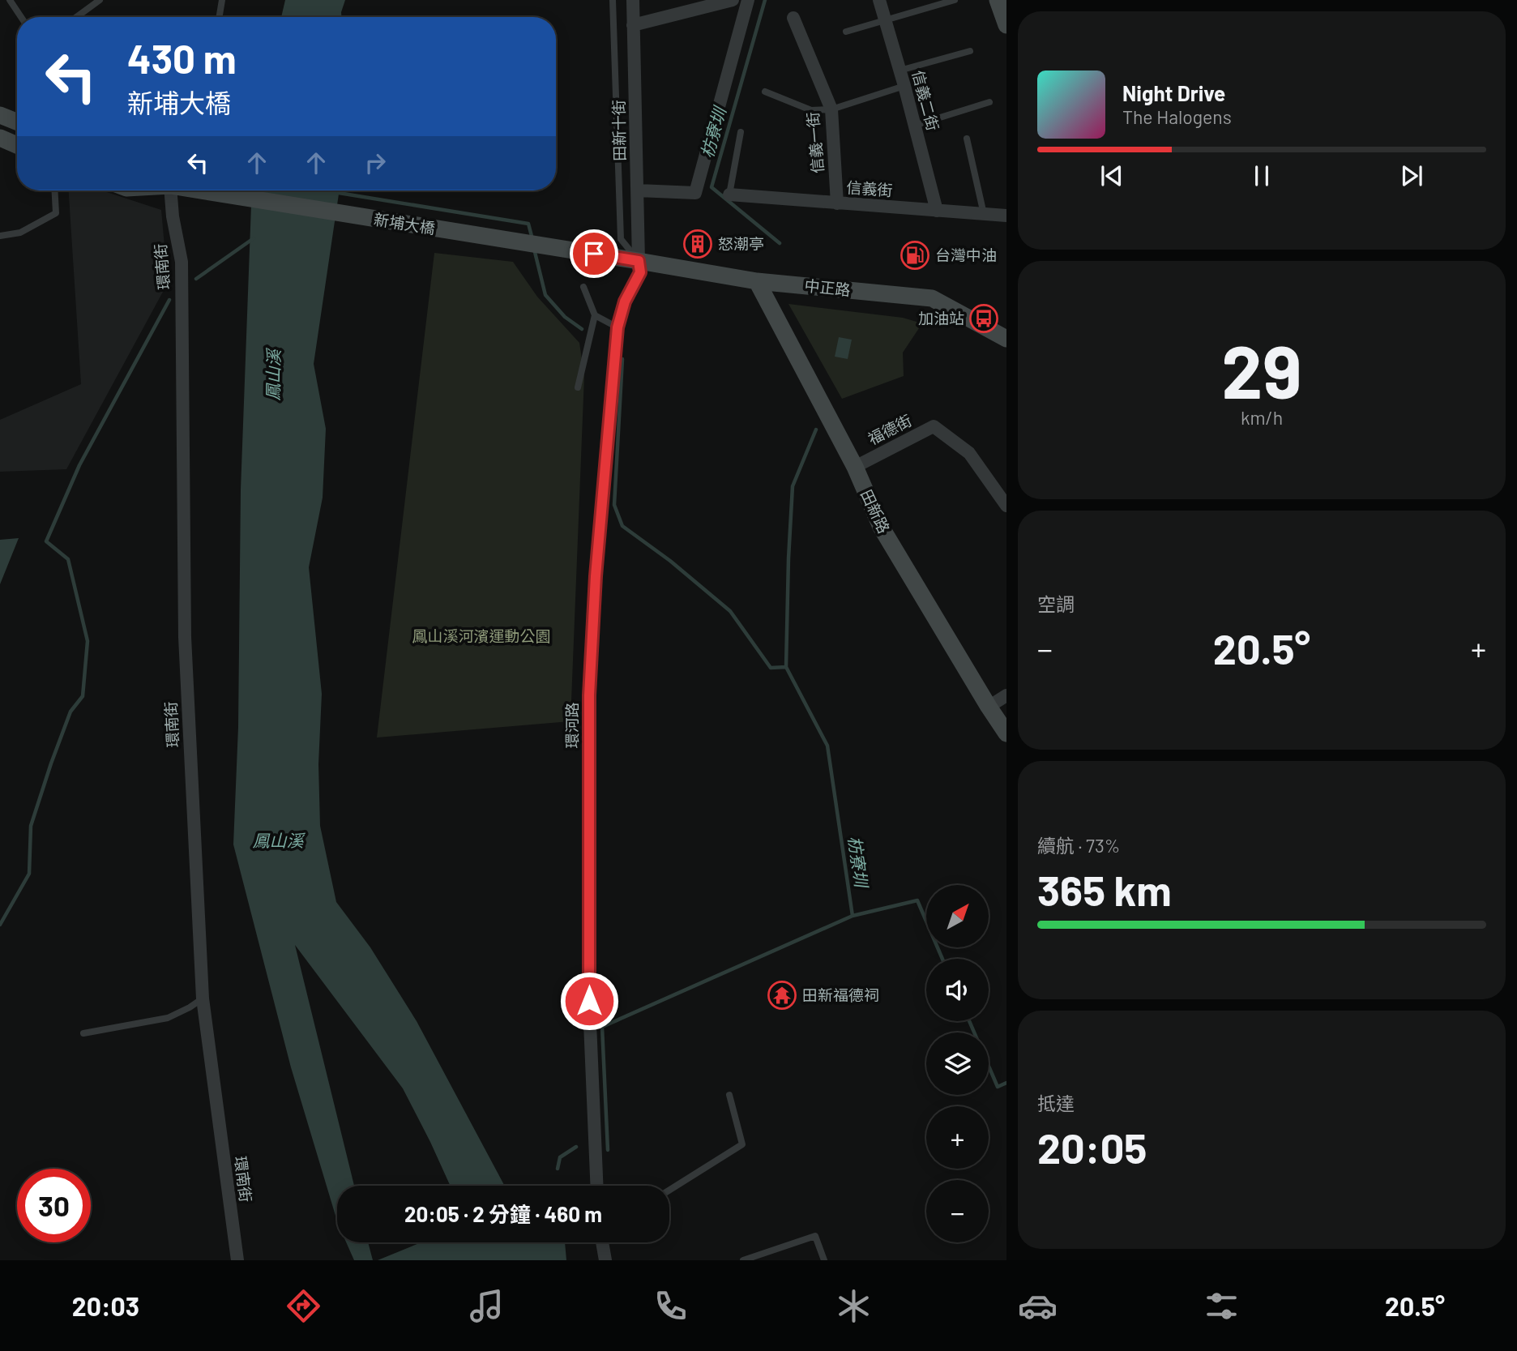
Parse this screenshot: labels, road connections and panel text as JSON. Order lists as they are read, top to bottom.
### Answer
{
  "streets": {
    "main road": ["新埔大橋", "中正路", "田新路"],
    "street": [
      "信義二街",
      "田新十街",
      "信義一街",
      "信義街",
      "環南街",
      "福德街",
      "環河路"
    ]
  },
  "crossings": [
    ["信義二街", "信義街"],
    ["田新十街", "新埔大橋"],
    ["田新十街", "中正路"],
    ["田新十街", "環河路"],
    ["信義一街", "信義街"],
    ["新埔大橋", "中正路"],
    ["新埔大橋", "環河路"],
    ["中正路", "田新路"],
    ["中正路", "環河路"],
    ["福德街", "田新路"]
  ],
  "water": ["枋寮圳", "鳳山溪"],
  "parks": ["鳳山溪河濱運動公園"],
  "places": {
    "building": ["怒潮亭"],
    "fuel station": ["台灣中油"],
    "bus stop": ["加油站"],
    "temple": ["田新福德祠"]
  },
  "north": "top right",
  "page": {
    "turn": ["430 m", "新埔大橋"],
    "song": ["Night Drive", "The Halogens"],
    "tile": [
      ["29", "km/h"],
      "空調",
      ["續航 · 73%", "365 km"],
      ["抵達", "20:05"]
    ],
    "heat": ["−", "20.5°", "+"],
    "map_buttons": ["+", "−"],
    "limit": "30",
    "trip": "20:05 · 2 分鐘 · 460 m",
    "tabs": ["20:03", "20.5°"]
  }
}
